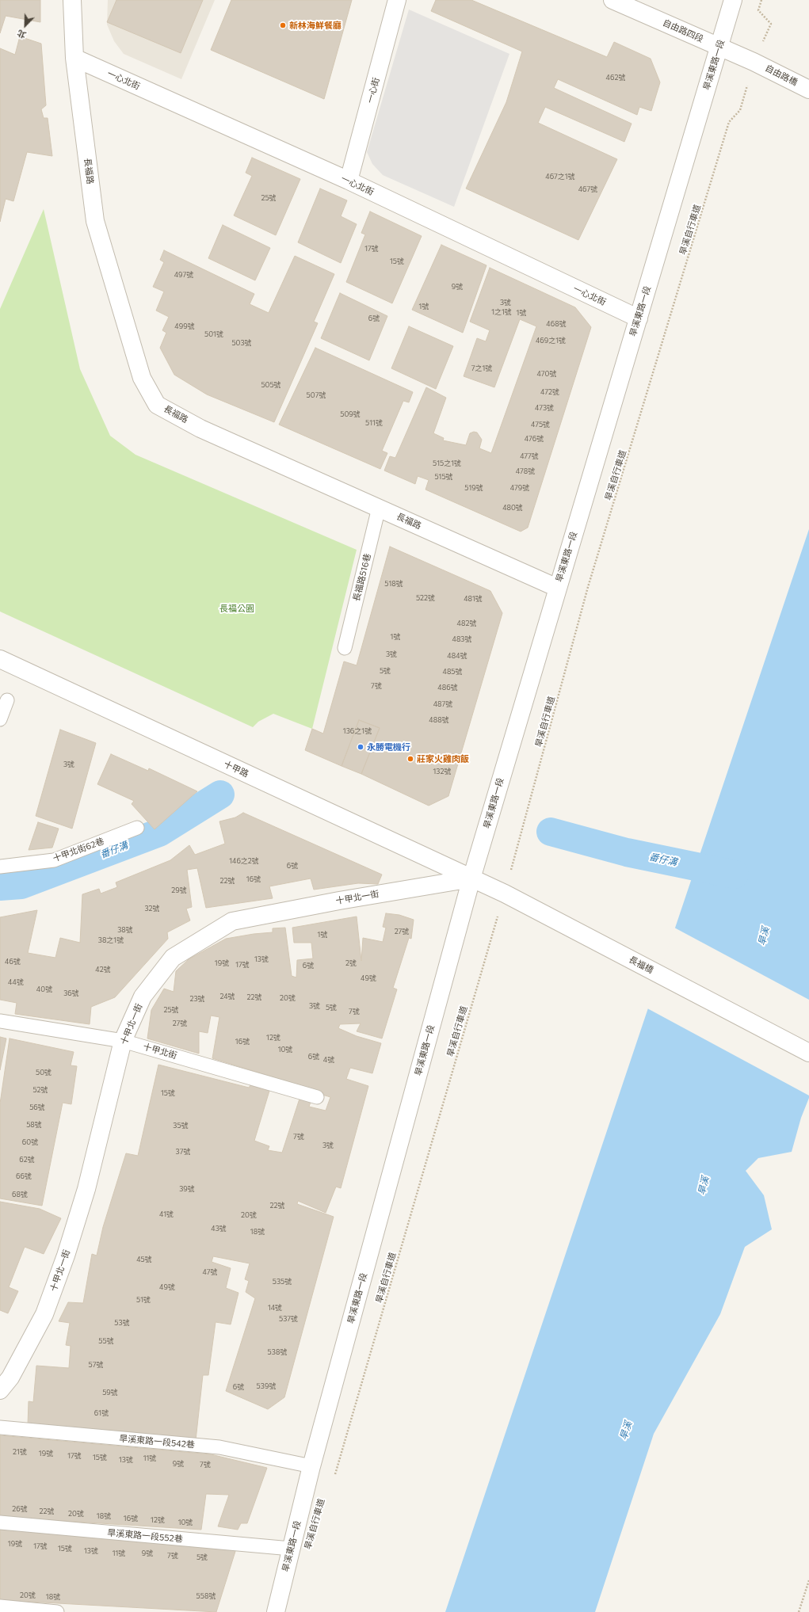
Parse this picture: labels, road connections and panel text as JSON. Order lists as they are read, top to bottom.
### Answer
{
  "streets": {
    "street": [
      "自由路四段",
      "旱溪東路一段",
      "自由路橋",
      "一心北街",
      "一心街",
      "長福路",
      "十甲路",
      "十甲北一街",
      "長福橋"
    ],
    "lane": [
      "長福路516巷",
      "十甲北街62巷",
      "十甲北街",
      "旱溪東路一段542巷",
      "旱溪東路一段552巷"
    ],
    "path": ["旱溪自行車道"]
  },
  "crossings": [
    ["自由路四段", "旱溪東路一段"],
    ["自由路四段", "自由路橋"],
    ["旱溪東路一段", "一心北街"],
    ["旱溪東路一段", "長福路"],
    ["旱溪東路一段", "十甲路"],
    ["旱溪東路一段", "十甲北一街"],
    ["旱溪東路一段", "長福橋"],
    ["旱溪東路一段", "旱溪東路一段542巷"],
    ["旱溪東路一段", "旱溪東路一段552巷"],
    ["一心北街", "一心街"],
    ["一心北街", "長福路"],
    ["長福路", "長福路516巷"],
    ["十甲路", "十甲北一街"],
    ["十甲路", "長福橋"],
    ["十甲北一街", "長福橋"],
    ["十甲北一街", "十甲北街"]
  ],
  "water": ["番仔溝", "旱溪"],
  "parks": ["長福公園"],
  "places": ["新林海鮮餐廳", "永勝電機行", "莊家火雞肉飯"],
  "house_numbers": [
    "462號",
    "467之1號",
    "467號",
    "25號",
    "17號",
    "15號",
    "497號",
    "9號",
    "3號",
    "1號",
    "1之1號",
    "1號",
    "6號",
    "468號",
    "499號",
    "501號",
    "469之1號",
    "503號",
    "7之1號",
    "470號",
    "505號",
    "472號",
    "507號",
    "473號",
    "509號",
    "511號",
    "475號",
    "476號",
    "477號",
    "515之1號",
    "478號",
    "515號",
    "519號",
    "479號",
    "480號",
    "518號",
    "522號",
    "481號",
    "482號",
    "1號",
    "483號",
    "3號",
    "484號",
    "5號",
    "485號",
    "7號",
    "486號",
    "487號",
    "488號",
    "136之1號",
    "3號",
    "132號",
    "146之2號",
    "6號",
    "16號",
    "22號",
    "29號",
    "32號",
    "38號",
    "27號",
    "1號",
    "38之1號",
    "13號",
    "46號",
    "19號",
    "2號",
    "17號",
    "6號",
    "42號",
    "49號",
    "44號",
    "40號",
    "36號",
    "24號",
    "22號",
    "20號",
    "23號",
    "3號",
    "5號",
    "25號",
    "7號",
    "27號",
    "12號",
    "16號",
    "10號",
    "6號",
    "4號",
    "50號",
    "52號",
    "15號",
    "56號",
    "58號",
    "35號",
    "7號",
    "60號",
    "3號",
    "37號",
    "62號",
    "66號",
    "39號",
    "68號",
    "22號",
    "41號",
    "20號",
    "43號",
    "18號",
    "45號",
    "47號",
    "535號",
    "49號",
    "51號",
    "14號",
    "537號",
    "53號",
    "55號",
    "538號",
    "57號",
    "539號",
    "6號",
    "59號",
    "61號",
    "21號",
    "19號",
    "17號",
    "15號",
    "11號",
    "13號",
    "9號",
    "7號",
    "26號",
    "22號",
    "20號",
    "18號",
    "16號",
    "12號",
    "10號",
    "19號",
    "17號",
    "15號",
    "13號",
    "11號",
    "9號",
    "7號",
    "5號",
    "20號",
    "558號",
    "18號"
  ],
  "north": "bottom left"
}
